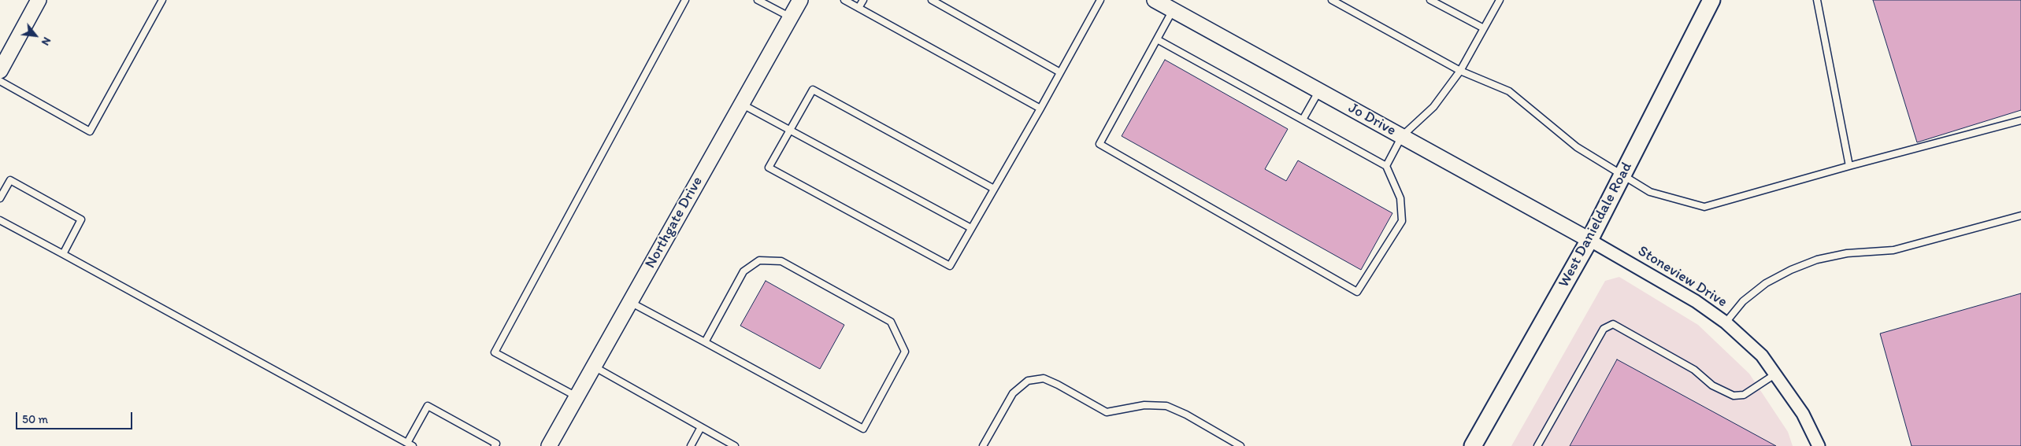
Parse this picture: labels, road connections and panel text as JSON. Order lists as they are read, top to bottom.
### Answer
{
  "streets": {
    "main road": ["West Danieldale Road"],
    "street": ["Jo Drive", "Northgate Drive", "Stoneview Drive"]
  },
  "crossings": [
    ["Jo Drive", "West Danieldale Road"],
    ["Jo Drive", "Stoneview Drive"],
    ["West Danieldale Road", "Stoneview Drive"]
  ],
  "scale_bar": "50 m",
  "north": "bottom right"
}
